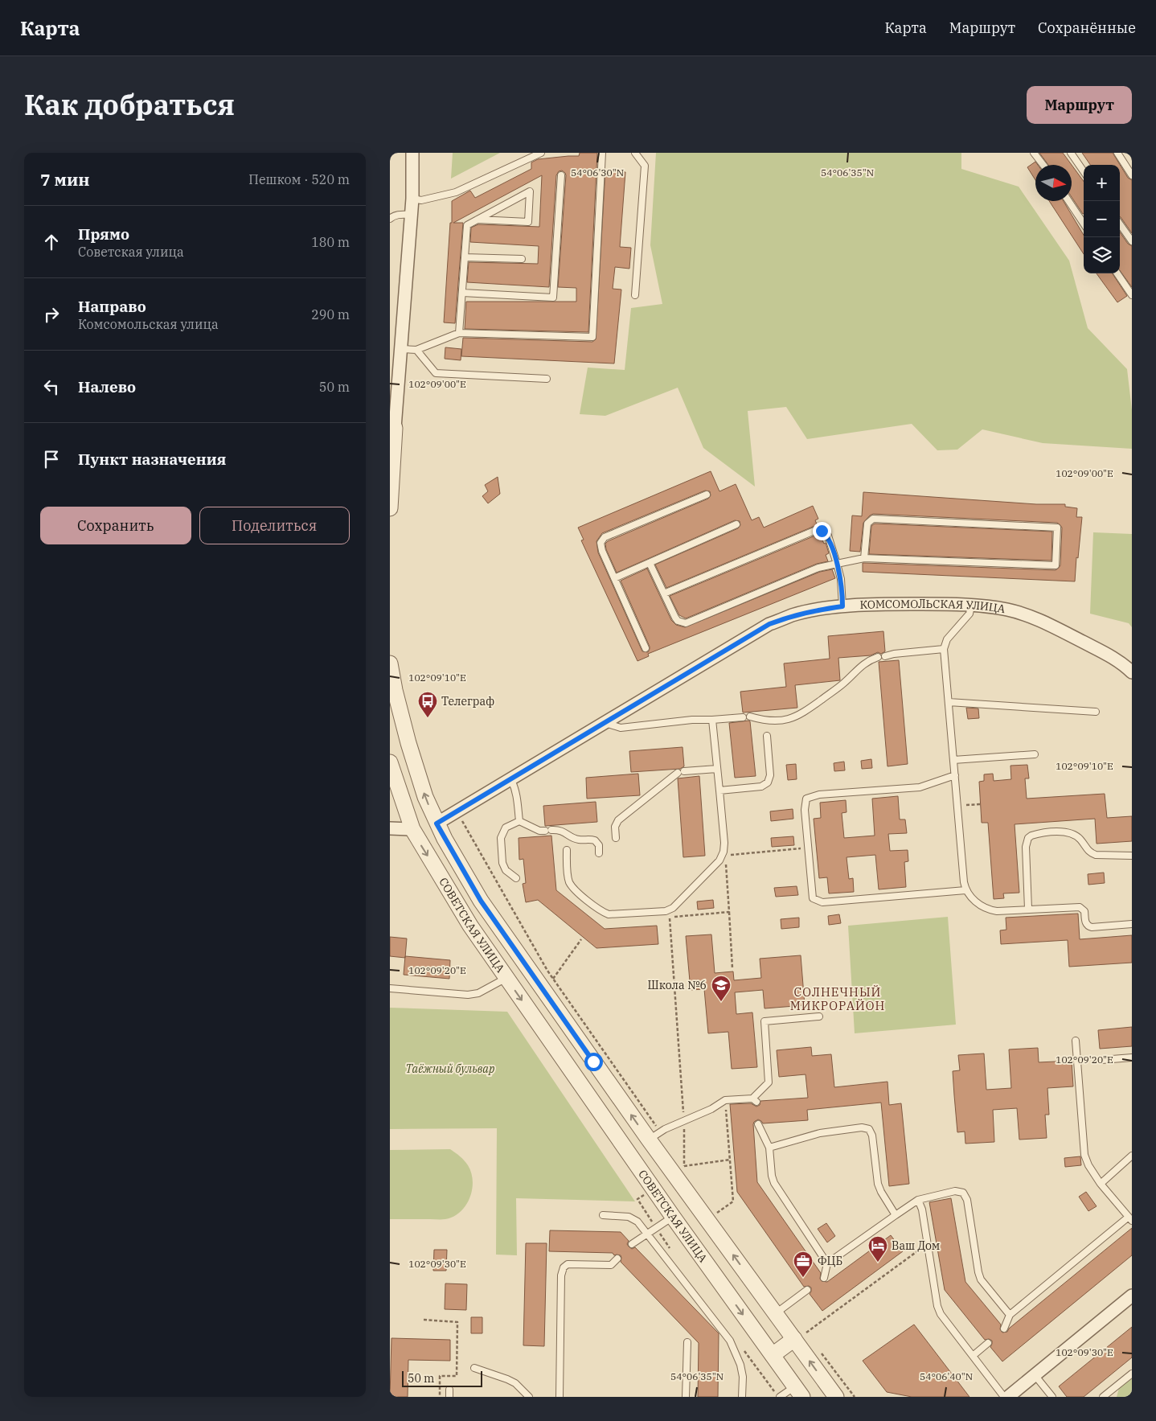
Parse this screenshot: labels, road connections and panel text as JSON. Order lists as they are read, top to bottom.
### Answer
{
  "streets": {
    "street": ["КОМСОМОЛЬСКАЯ УЛИЦА", "СОВЕТСКАЯ УЛИЦА"]
  },
  "crossings": [
    ["КОМСОМОЛЬСКАЯ УЛИЦА", "СОВЕТСКАЯ УЛИЦА"]
  ],
  "districts": ["СОЛНЕЧНЫЙ МИКРОРАЙОН"],
  "parks": ["Таёжный бульвар"],
  "places": {
    "bus stop": ["Телеграф"],
    "school or university": ["Школа №6"],
    "hotel": ["Ваш Дом"],
    "office": ["ФЦБ"]
  },
  "scale_bar": "50 m",
  "north": "right",
  "page": {
    "header": "Карта",
    "nav": ["Карта", "Маршрут", "Сохранённые"],
    "title": "Как добраться",
    "buttons": [
      "Маршрут",
      ["Сохранить", "Поделиться"]
    ],
    "heading": ["7 мин", "Пешком · 520 m"],
    "map_buttons": ["+", "−"],
    "list": [
      ["Прямо", "Советская улица", "180 m"],
      ["Направо", "Комсомольская улица", "290 m"],
      ["Налево", "50 m"],
      "Пункт назначения"
    ],
    "scale": "50 m"
  },
  "coordinates": [
    "54°06'30\"N",
    "54°06'35\"N",
    "102°09'00\"E",
    "102°09'10\"E",
    "102°09'20\"E",
    "102°09'30\"E",
    "54°06'40\"N"
  ]
}
